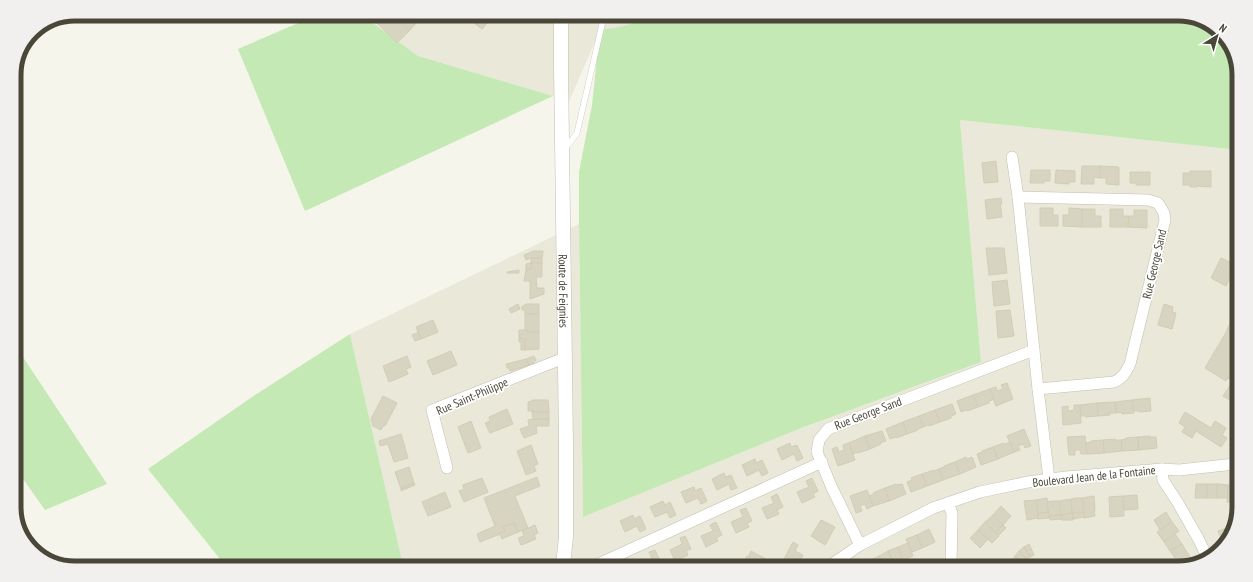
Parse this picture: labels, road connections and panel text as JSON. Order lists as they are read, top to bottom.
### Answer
{
  "streets": {
    "street": [
      "Rue George Sand",
      "Route de Feignies",
      "Rue Saint-Philippe",
      "Boulevard Jean de la Fontaine"
    ]
  },
  "crossings": [
    ["Rue George Sand", "Boulevard Jean de la Fontaine"],
    ["Route de Feignies", "Rue Saint-Philippe"]
  ],
  "north": "top right"
}
